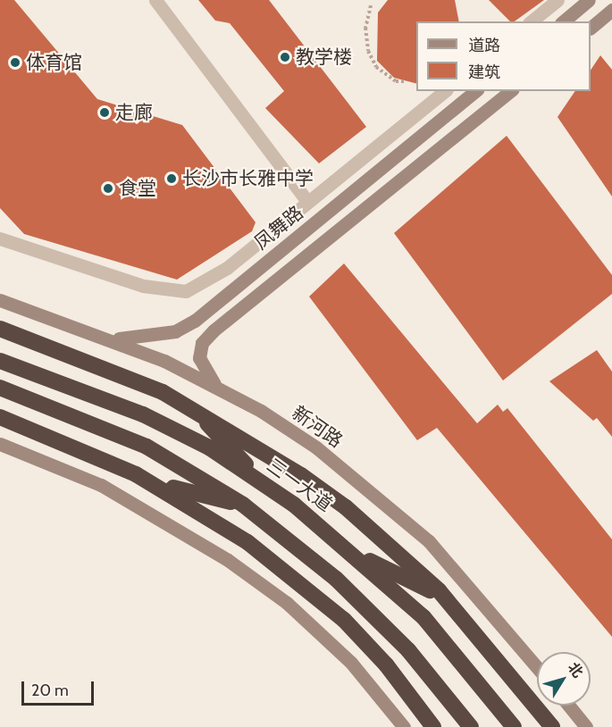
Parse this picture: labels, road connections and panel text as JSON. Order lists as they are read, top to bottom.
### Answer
{
  "streets": {
    "highway": ["三一大道"],
    "street": ["凤舞路", "新河路"]
  },
  "crossings": [
    ["凤舞路", "新河路"]
  ],
  "places": [
    "教学楼",
    "体育馆",
    "走廊",
    "长沙市长雅中学",
    "食堂"
  ],
  "legend": ["道路", "建筑"],
  "scale_bar": "20 m",
  "north": "top right"
}
